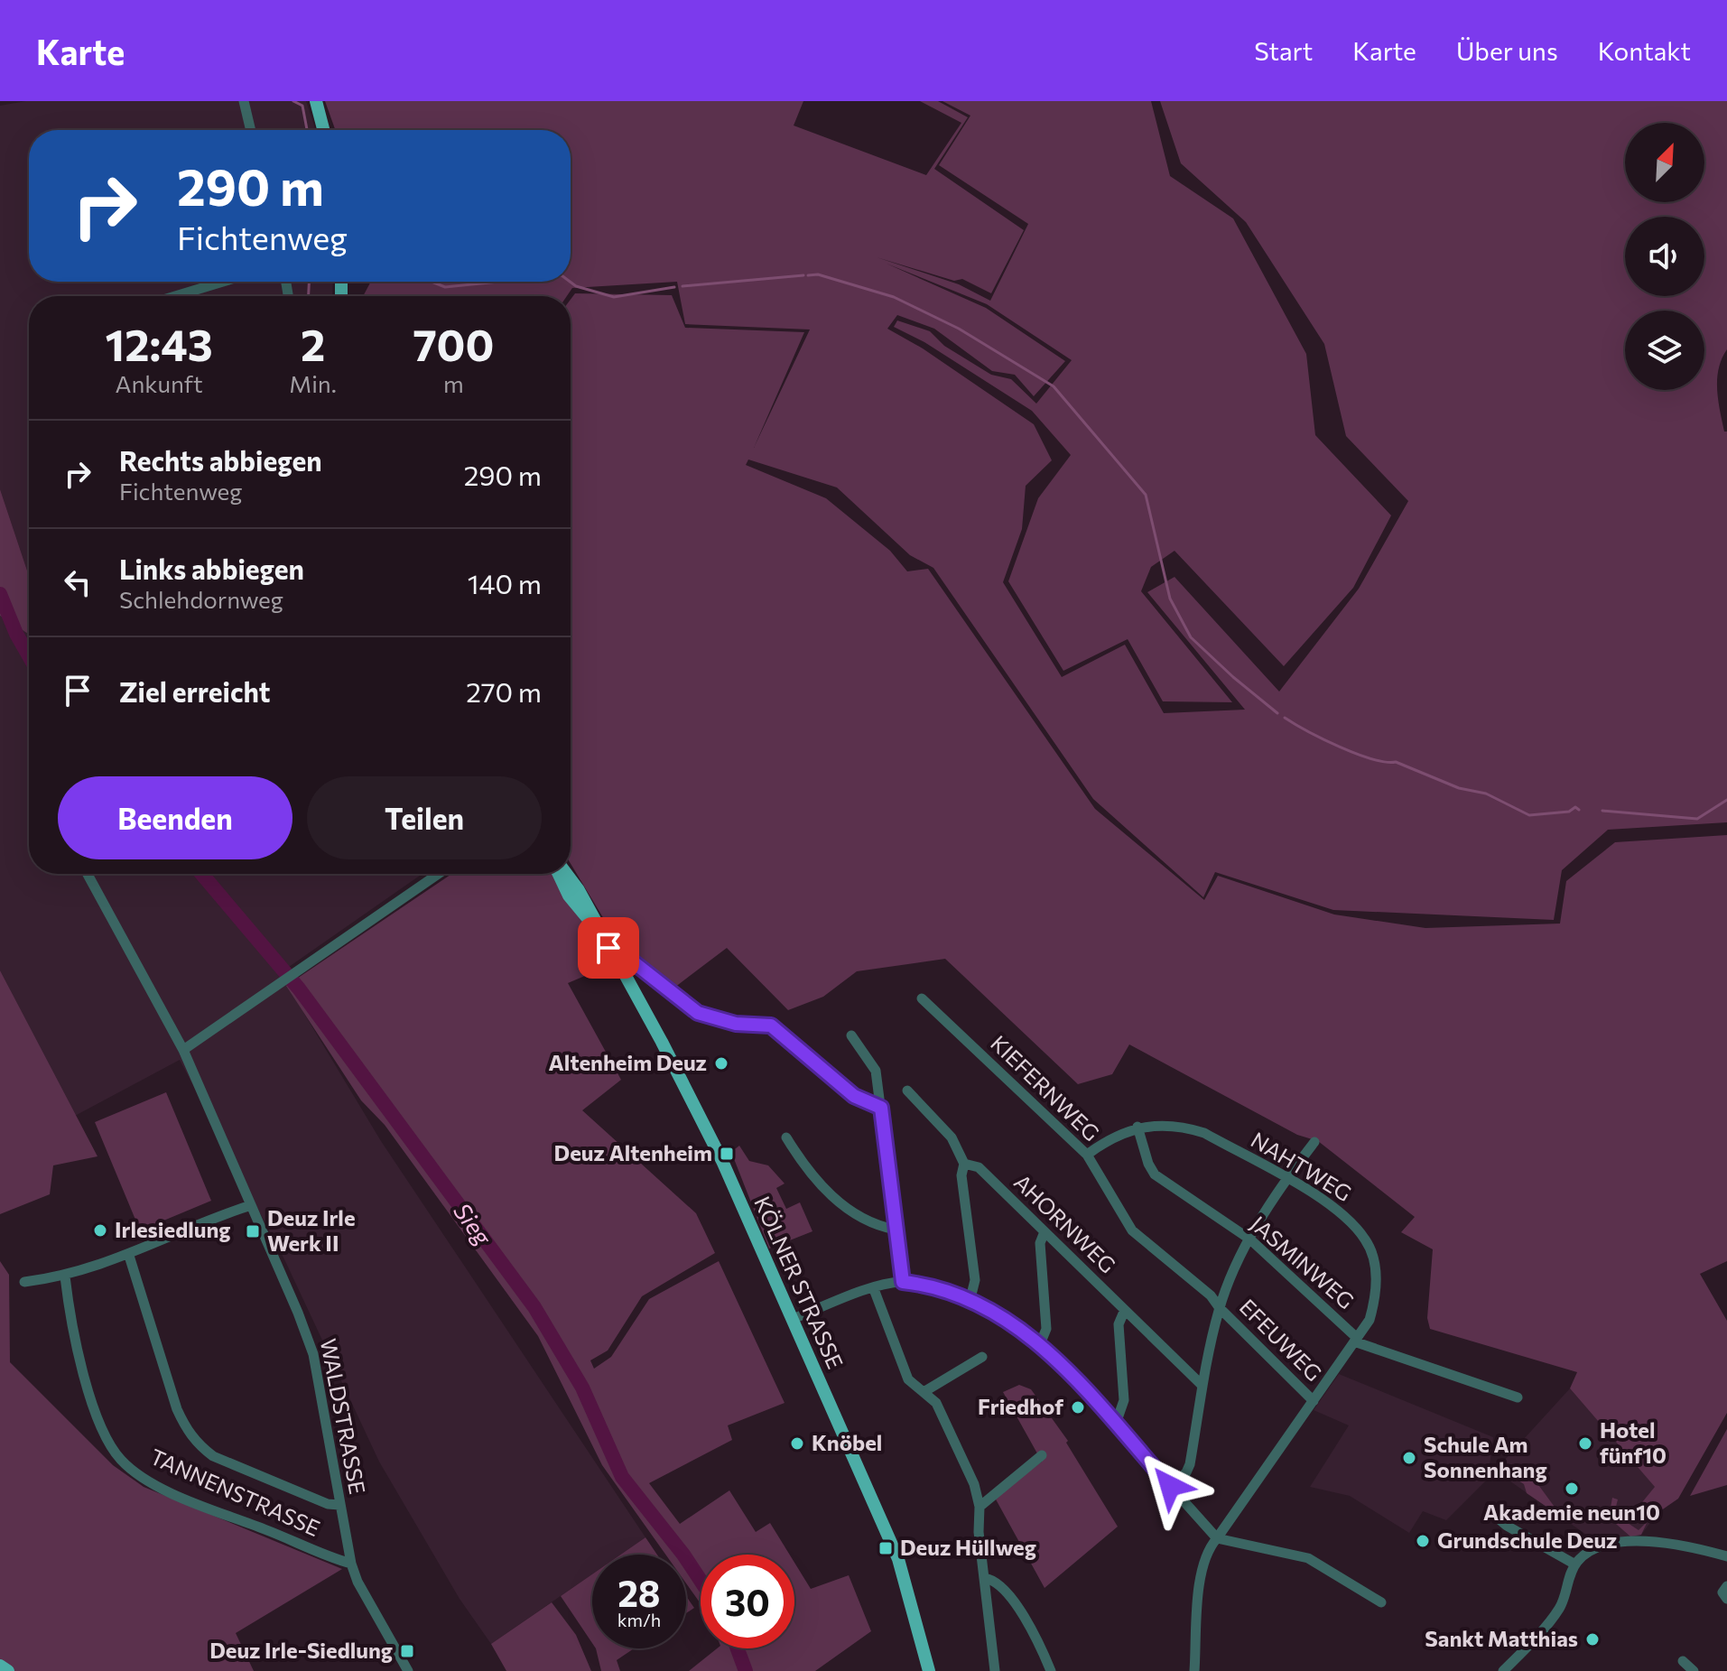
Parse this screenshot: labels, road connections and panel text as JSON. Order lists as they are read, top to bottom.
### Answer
{
  "streets": {
    "main road": ["KÖLNER STRASSE"],
    "street": [
      "KIEFERNWEG",
      "NAHTWEG",
      "AHORNWEG",
      "JASMINWEG",
      "EFEUWEG",
      "WALDSTRASSE",
      "TANNENSTRASSE"
    ]
  },
  "crossings": [
    ["KIEFERNWEG", "NAHTWEG"],
    ["KIEFERNWEG", "EFEUWEG"],
    ["NAHTWEG", "JASMINWEG"],
    ["NAHTWEG", "EFEUWEG"],
    ["WALDSTRASSE", "TANNENSTRASSE"]
  ],
  "water": ["Sieg"],
  "places": {
    "other": [
      "Altenheim Deuz",
      "Irlesiedlung",
      "Friedhof",
      "Knöbel",
      "Hotel fünf10",
      "Schule Am Sonnenhang",
      "Akademie neun10",
      "Grundschule Deuz",
      "Sankt Matthias"
    ],
    "transit": [
      "Deuz Altenheim",
      "Deuz Irle Werk II",
      "Deuz Hüllweg",
      "Deuz Irle-Siedlung"
    ]
  },
  "north": "top right",
  "page": {
    "header": "Karte",
    "nav": [
      "Start",
      "Karte",
      "Über uns",
      "Kontakt"
    ],
    "turn": ["290 m", "Fichtenweg"],
    "eta": [
      "12:43",
      "Ankunft",
      "2",
      "Min.",
      "700",
      "m"
    ],
    "list": [
      {
        "name": "Rechts abbiegen",
        "note": "Fichtenweg",
        "value": "290 m"
      },
      {
        "name": "Links abbiegen",
        "note": "Schlehdornweg",
        "value": "140 m"
      },
      {
        "name": "Ziel erreicht",
        "value": "270 m"
      }
    ],
    "buttons": ["Beenden", "Teilen"],
    "speed": "28 km/h",
    "limit": "30"
  }
}
